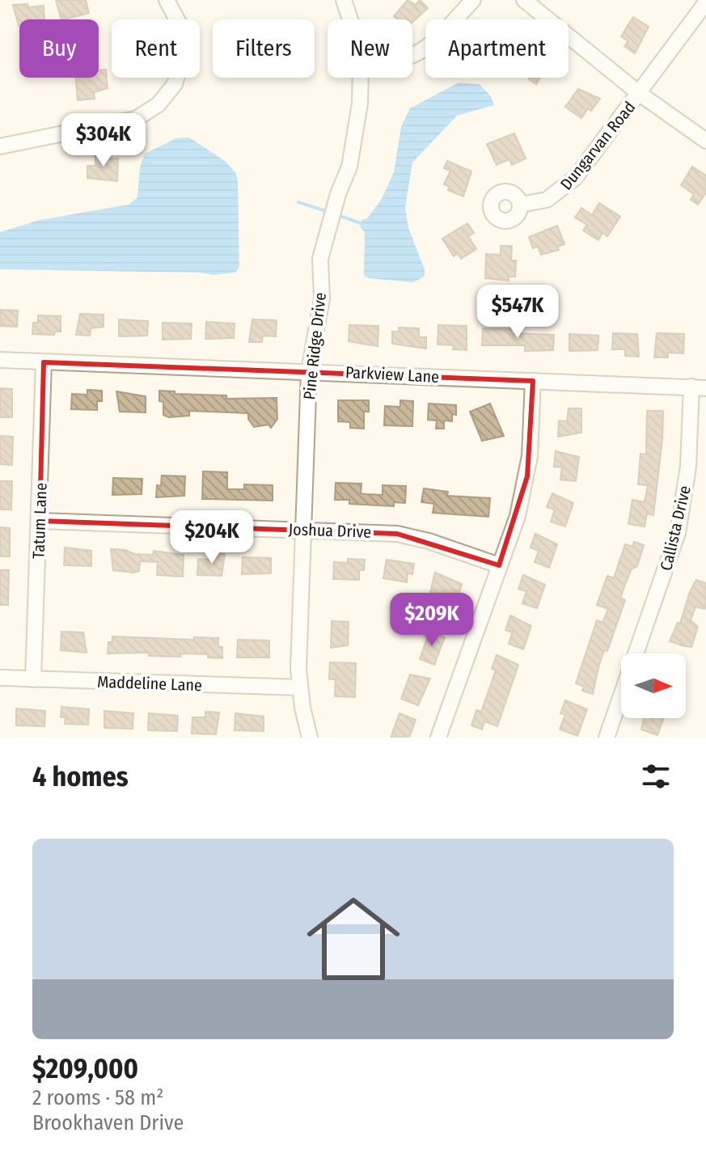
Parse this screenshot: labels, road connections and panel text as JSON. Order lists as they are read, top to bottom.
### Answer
{
  "streets": {
    "street": [
      "Dungarvan Road",
      "Pine Ridge Drive",
      "Parkview Lane",
      "Tatum Lane",
      "Callista Drive",
      "Joshua Drive",
      "Maddeline Lane"
    ]
  },
  "crossings": [
    ["Pine Ridge Drive", "Parkview Lane"],
    ["Pine Ridge Drive", "Joshua Drive"],
    ["Pine Ridge Drive", "Maddeline Lane"],
    ["Parkview Lane", "Tatum Lane"],
    ["Parkview Lane", "Callista Drive"],
    ["Tatum Lane", "Joshua Drive"],
    ["Tatum Lane", "Maddeline Lane"]
  ],
  "north": "right",
  "page": {
    "chip": [
      "Buy",
      "Rent",
      "Filters",
      "New",
      "Apartment"
    ],
    "price": [
      "$304K",
      "$547K",
      "$204K",
      "$209K"
    ],
    "heading": "4 homes",
    "list": [
      {
        "name": "$209,000",
        "note": "2 rooms · 58 m² · Brookhaven Drive"
      }
    ]
  }
}
